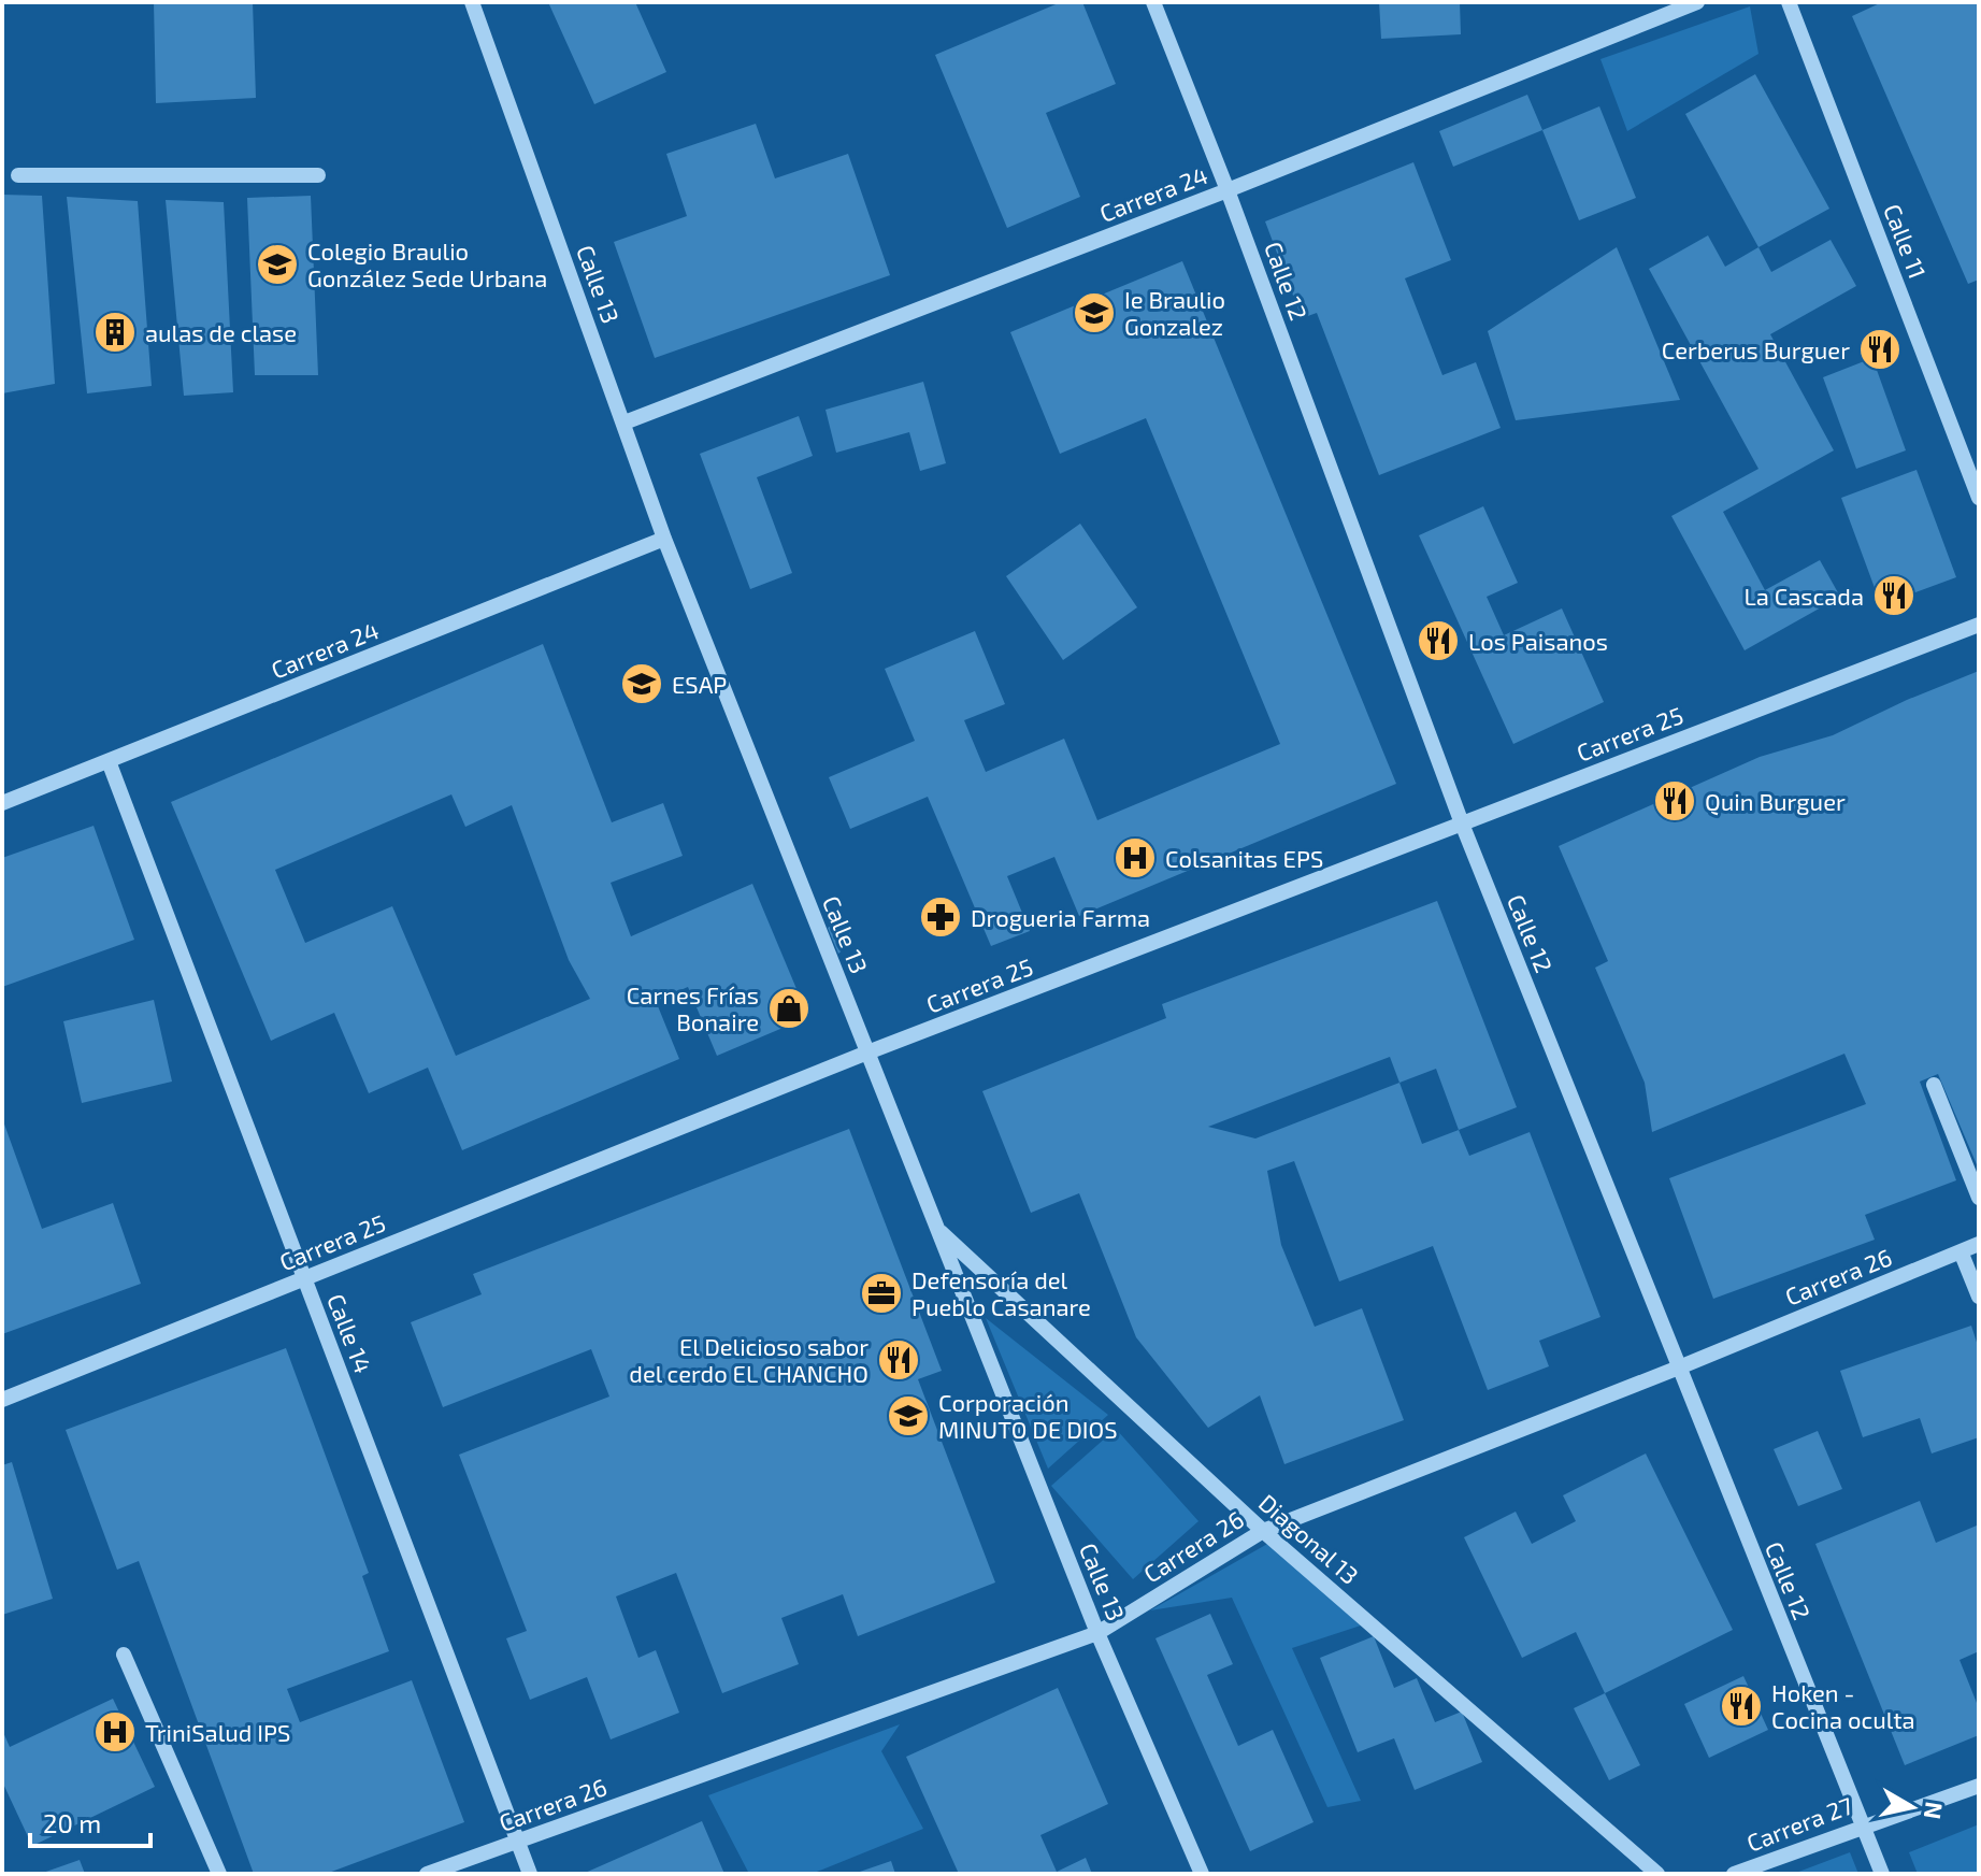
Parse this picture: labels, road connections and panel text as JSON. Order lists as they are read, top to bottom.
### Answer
{
  "streets": {
    "street": [
      "Carrera 24",
      "Calle 11",
      "Calle 12",
      "Calle 13",
      "Carrera 25",
      "Carrera 26",
      "Calle 14",
      "Diagonal 13",
      "Carrera 27"
    ]
  },
  "crossings": [
    ["Carrera 24", "Calle 12"],
    ["Carrera 24", "Calle 13"],
    ["Carrera 24", "Calle 14"],
    ["Calle 12", "Carrera 25"],
    ["Calle 12", "Carrera 26"],
    ["Calle 12", "Carrera 27"],
    ["Calle 13", "Carrera 25"],
    ["Calle 13", "Carrera 26"],
    ["Calle 13", "Diagonal 13"],
    ["Carrera 25", "Calle 14"],
    ["Carrera 26", "Calle 14"],
    ["Carrera 26", "Diagonal 13"]
  ],
  "places": {
    "school or university": [
      "Colegio Braulio González Sede Urbana",
      "Ie Braulio Gonzalez",
      "ESAP",
      "Corporación MINUTO DE DIOS"
    ],
    "building": ["aulas de clase"],
    "restaurant": [
      "Cerberus Burguer",
      "La Cascada",
      "Los Paisanos",
      "Quin Burguer",
      "El Delicioso sabor del cerdo EL CHANCHO",
      "Hoken - Cocina oculta"
    ],
    "hospital": ["Colsanitas EPS", "TriniSalud IPS"],
    "pharmacy": ["Drogueria Farma"],
    "shop": ["Carnes Frías Bonaire"],
    "office": ["Defensoría del Pueblo Casanare"]
  },
  "scale_bar": "20 m",
  "north": "right"
}
